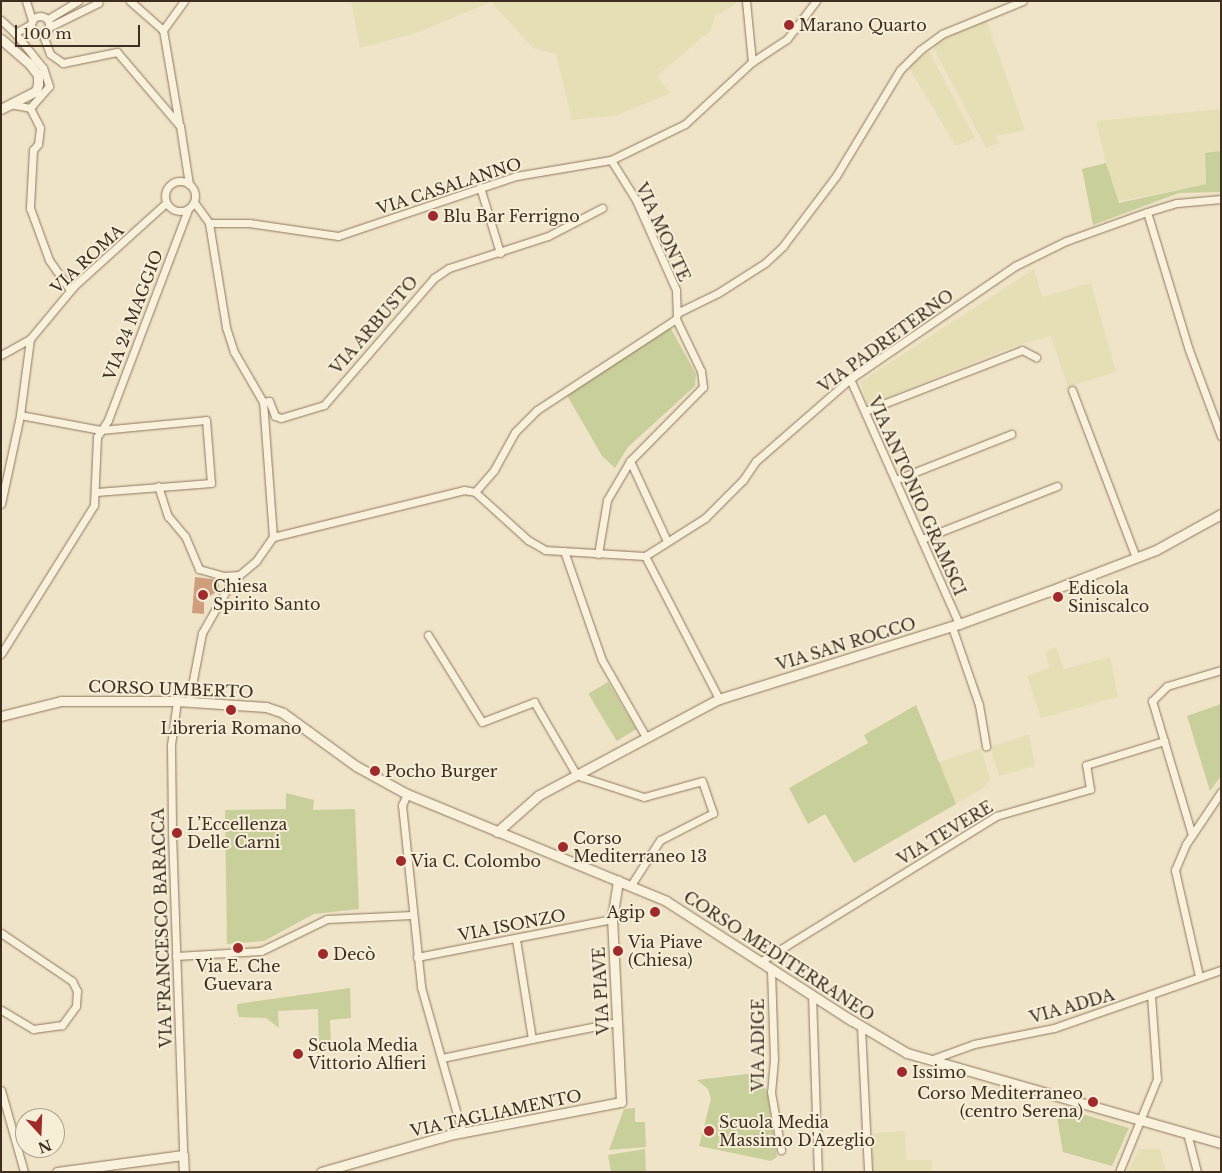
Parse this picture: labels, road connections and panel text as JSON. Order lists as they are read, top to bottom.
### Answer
{
  "streets": {
    "main road": [
      "VIA SAN ROCCO",
      "CORSO UMBERTO",
      "CORSO MEDITERRANEO",
      "VIA PIAVE",
      "VIA TAGLIAMENTO"
    ],
    "street": [
      "VIA CASALANNO",
      "VIA MONTE",
      "VIA ROMA",
      "VIA 24 MAGGIO",
      "VIA ARBUSTO",
      "VIA PADRETERNO",
      "VIA ANTONIO GRAMSCI",
      "VIA TEVERE",
      "VIA ISONZO",
      "VIA FRANCESCO BARACCA",
      "VIA ADDA",
      "VIA ADIGE"
    ]
  },
  "crossings": [
    ["VIA CASALANNO", "VIA MONTE"],
    ["VIA ROMA", "VIA 24 MAGGIO"],
    ["VIA PADRETERNO", "VIA ANTONIO GRAMSCI"],
    ["VIA ANTONIO GRAMSCI", "VIA SAN ROCCO"],
    ["VIA SAN ROCCO", "CORSO MEDITERRANEO"],
    ["CORSO UMBERTO", "VIA FRANCESCO BARACCA"],
    ["CORSO UMBERTO", "CORSO MEDITERRANEO"],
    ["VIA TEVERE", "CORSO MEDITERRANEO"],
    ["VIA ISONZO", "VIA PIAVE"],
    ["CORSO MEDITERRANEO", "VIA PIAVE"],
    ["CORSO MEDITERRANEO", "VIA ADDA"],
    ["CORSO MEDITERRANEO", "VIA ADIGE"],
    ["VIA PIAVE", "VIA TAGLIAMENTO"]
  ],
  "places": [
    "Marano Quarto",
    "Blu Bar Ferrigno",
    "Chiesa Spirito Santo",
    "Edicola Siniscalco",
    "Libreria Romano",
    "Pocho Burger",
    "L’Eccellenza Delle Carni",
    "Corso Mediterraneo 13",
    "Via C. Colombo",
    "Agip",
    "Via E. Che Guevara",
    "Via Piave (Chiesa)",
    "Decò",
    "Scuola Media Vittorio Alfieri",
    "Issimo",
    "Corso Mediterraneo (centro Serena)",
    "Scuola Media Massimo D'Azeglio"
  ],
  "scale_bar": "100 m",
  "north": "bottom"
}
